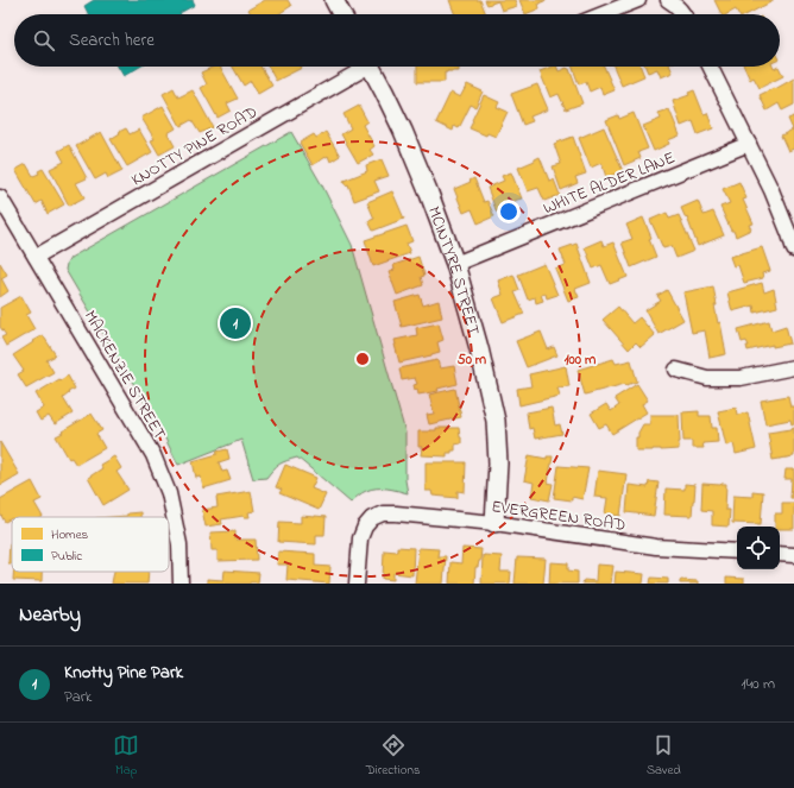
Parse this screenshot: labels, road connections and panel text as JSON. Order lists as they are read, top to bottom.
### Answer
{
  "streets": {
    "street": [
      "KNOTTY PINE ROAD",
      "WHITE ALDER LANE",
      "MCINTYRE STREET",
      "MACKENZIE STREET",
      "EVERGREEN ROAD"
    ]
  },
  "crossings": [
    ["KNOTTY PINE ROAD", "MACKENZIE STREET"],
    ["WHITE ALDER LANE", "MCINTYRE STREET"],
    ["MCINTYRE STREET", "EVERGREEN ROAD"]
  ],
  "legend": ["Homes", "Public"],
  "page": {
    "search": "Search here",
    "pins": "1",
    "heading": "Nearby",
    "list": [
      {
        "mark": "1",
        "name": "Knotty Pine Park",
        "note": "Park",
        "value": "140 m"
      }
    ],
    "nav": ["Map", "Directions", "Saved"]
  },
  "rings": ["50 m", "100 m"]
}
